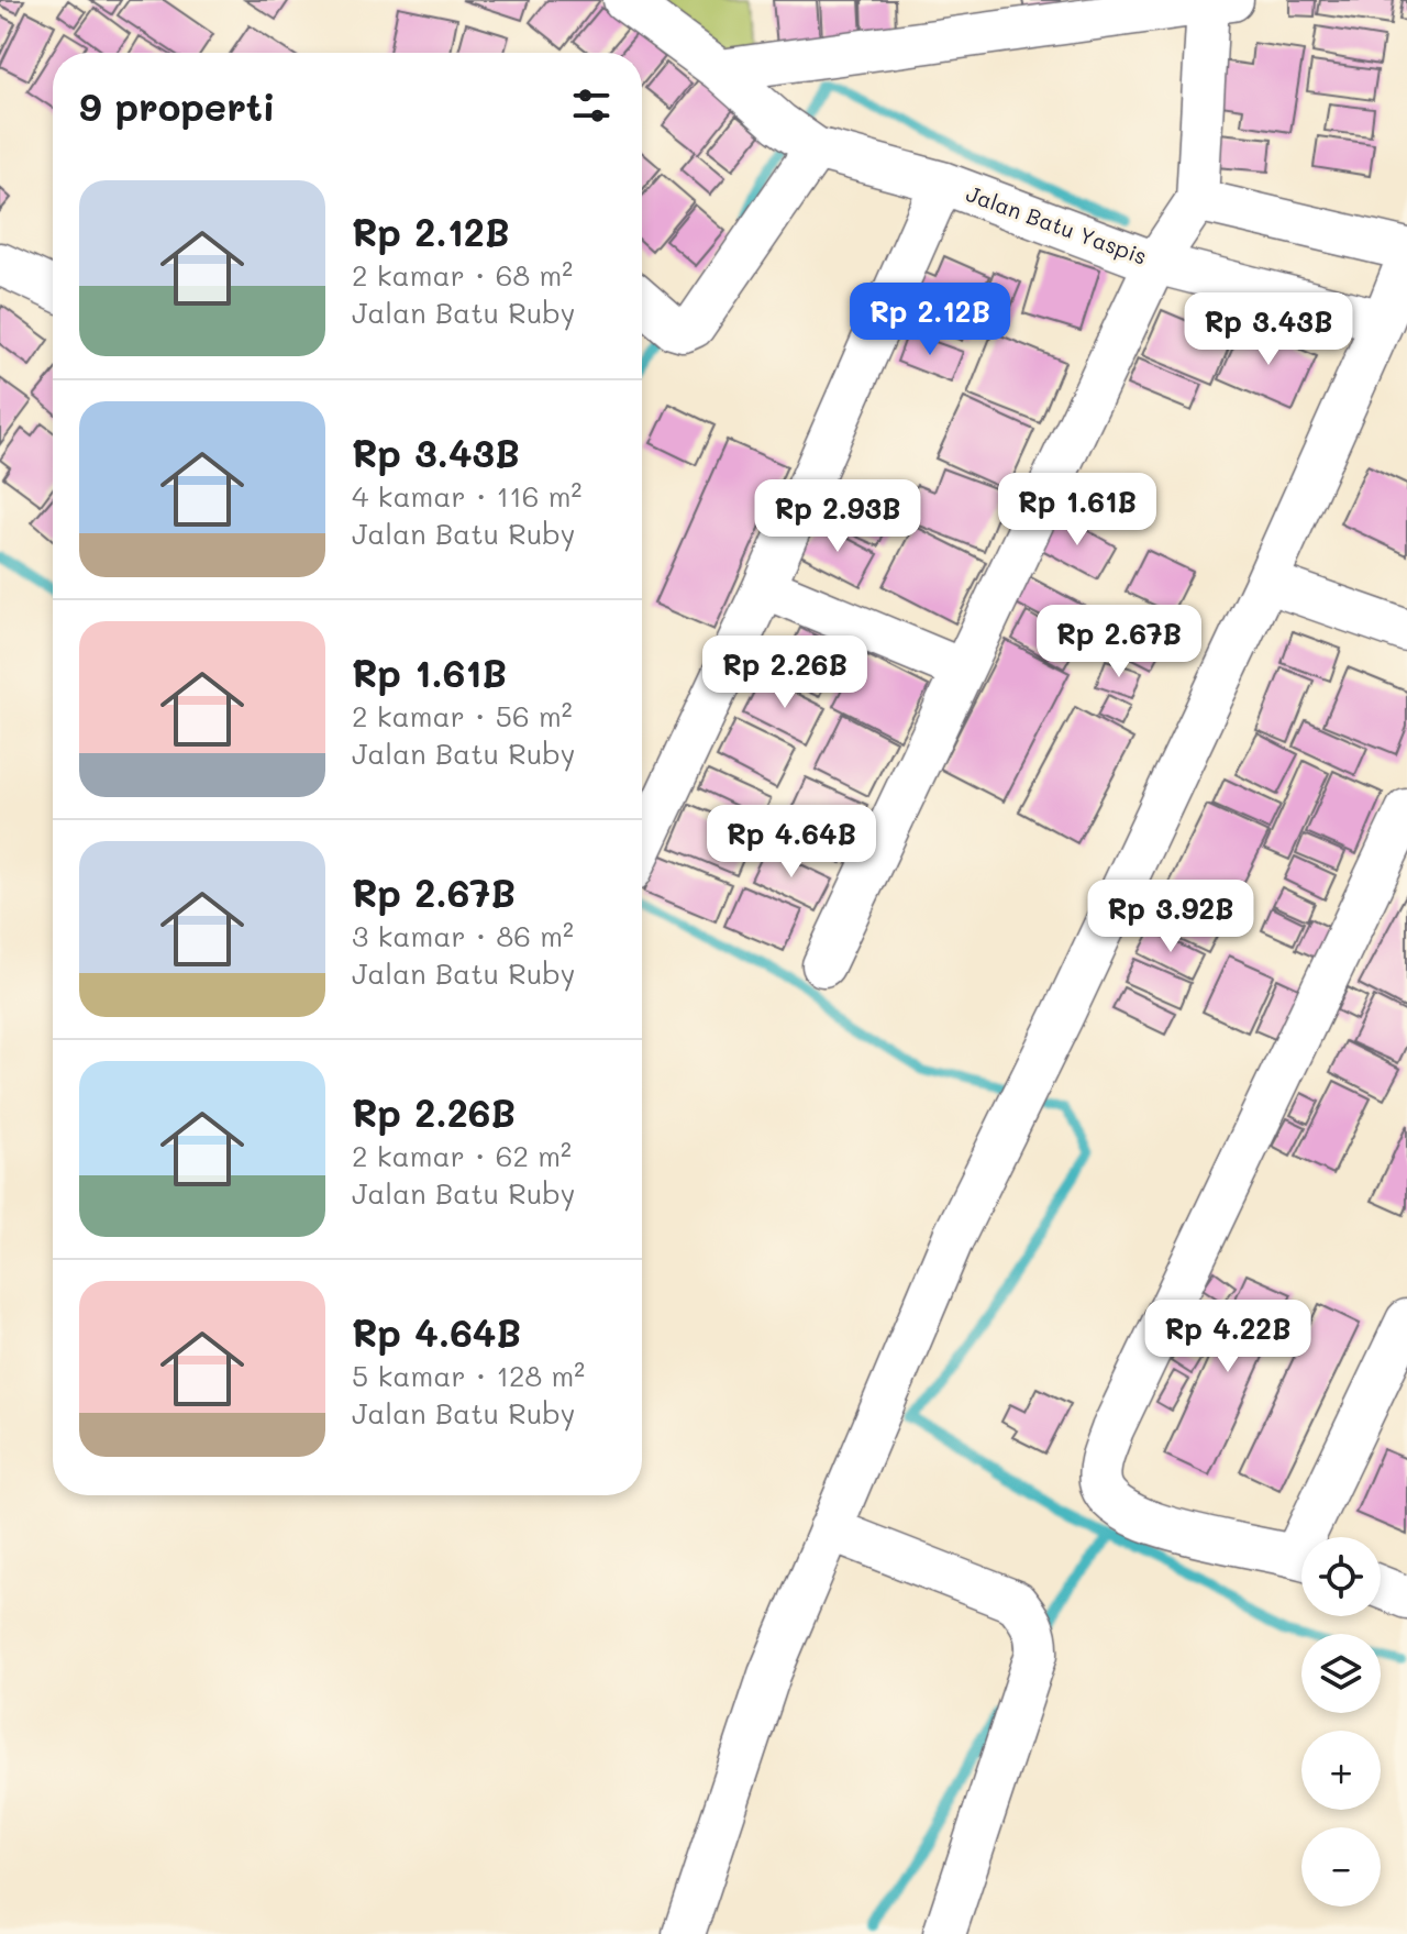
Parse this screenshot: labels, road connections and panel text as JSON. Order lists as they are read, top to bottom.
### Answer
{
  "streets": {
    "street": ["Jalan Batu Yaspis"]
  },
  "page": {
    "heading": "9 properti",
    "list": [
      {
        "name": "Rp 2.12B",
        "note": "2 kamar · 68 m² · Jalan Batu Ruby"
      },
      {
        "name": "Rp 3.43B",
        "note": "4 kamar · 116 m² · Jalan Batu Ruby"
      },
      {
        "name": "Rp 1.61B",
        "note": "2 kamar · 56 m² · Jalan Batu Ruby"
      },
      {
        "name": "Rp 2.67B",
        "note": "3 kamar · 86 m² · Jalan Batu Ruby"
      },
      {
        "name": "Rp 2.26B",
        "note": "2 kamar · 62 m² · Jalan Batu Ruby"
      },
      {
        "name": "Rp 4.64B",
        "note": "5 kamar · 128 m² · Jalan Batu Ruby"
      }
    ],
    "price": [
      "Rp 2.12B",
      "Rp 3.43B",
      "Rp 1.61B",
      "Rp 2.93B",
      "Rp 2.67B",
      "Rp 2.26B",
      "Rp 4.64B",
      "Rp 3.92B",
      "Rp 4.22B"
    ],
    "map_buttons": ["+", "−"]
  }
}
